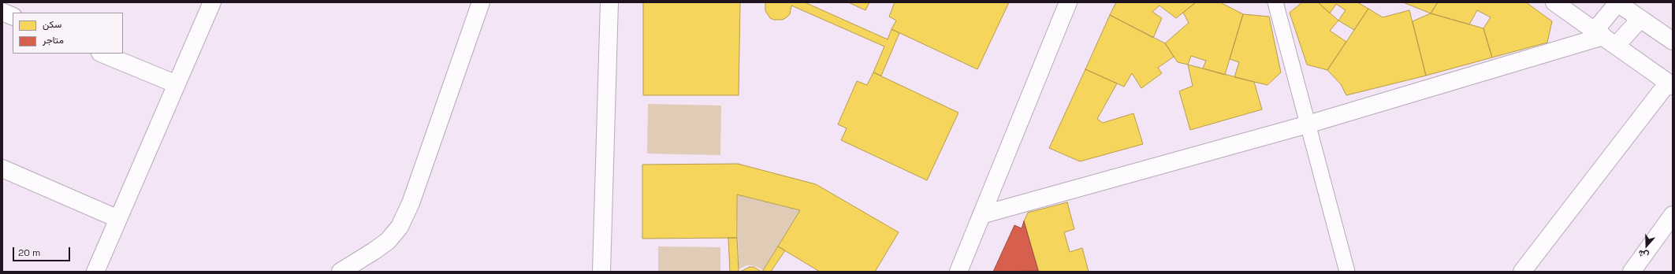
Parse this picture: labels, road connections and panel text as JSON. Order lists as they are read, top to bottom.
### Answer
{
  "legend": ["سكن", "متاجر"],
  "scale_bar": "20 m",
  "north": "bottom"
}
